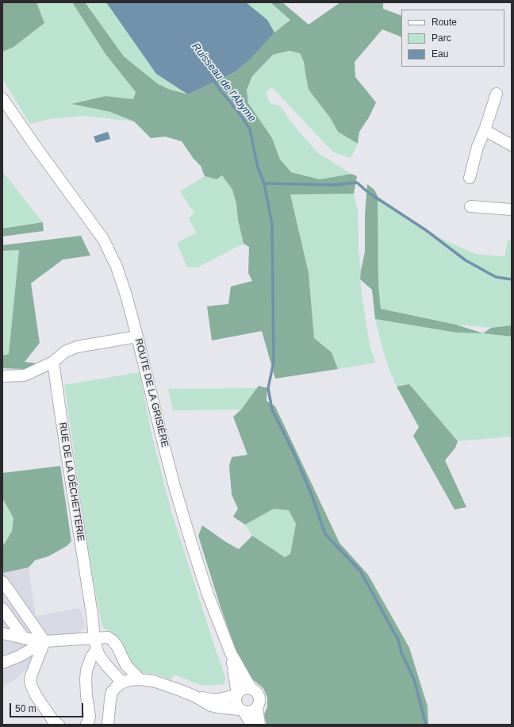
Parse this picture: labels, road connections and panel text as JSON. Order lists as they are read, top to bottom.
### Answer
{
  "streets": {
    "street": ["ROUTE DE LA GRISIÈRE", "RUE DE LA DÉCHETTERIE"]
  },
  "water": ["Ruisseau de l'Abyme"],
  "legend": ["Route", "Parc", "Eau"],
  "scale_bar": "50 m"
}
